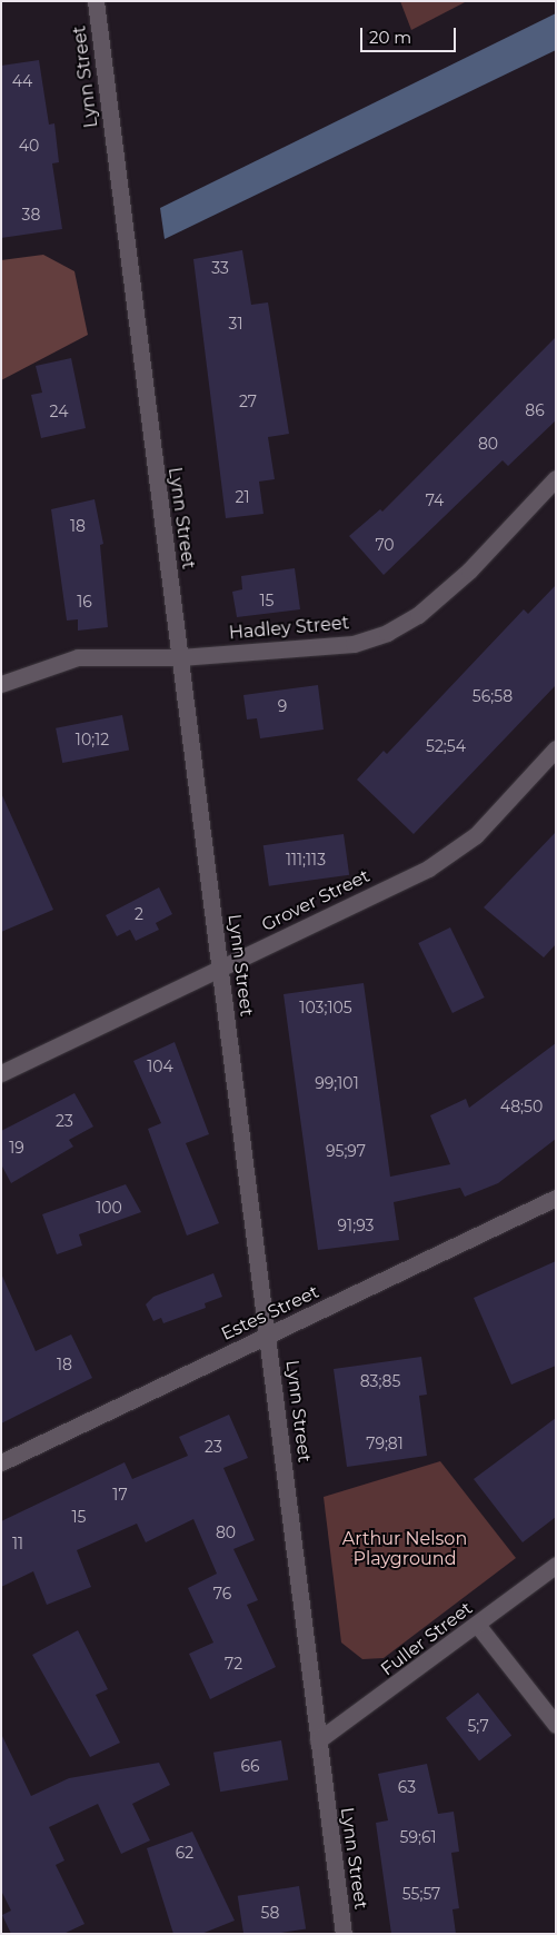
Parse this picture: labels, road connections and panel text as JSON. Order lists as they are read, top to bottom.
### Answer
{
  "streets": {
    "street": [
      "Lynn Street",
      "Hadley Street",
      "Grover Street",
      "Estes Street",
      "Fuller Street"
    ]
  },
  "crossings": [
    ["Lynn Street", "Hadley Street"],
    ["Lynn Street", "Grover Street"],
    ["Lynn Street", "Estes Street"],
    ["Lynn Street", "Fuller Street"]
  ],
  "parks": ["Arthur Nelson Playground"],
  "house_numbers": [
    "44",
    "40",
    "38",
    "33",
    "31",
    "27",
    "86",
    "24",
    "80",
    "21",
    "74",
    "18",
    "70",
    "15",
    "16",
    "56;58",
    "9",
    "10;12",
    "52;54",
    "111;113",
    "2",
    "103;105",
    "104",
    "99;101",
    "48;50",
    "23",
    "19",
    "95;97",
    "100",
    "91;93",
    "18",
    "83;85",
    "79;81",
    "23",
    "17",
    "15",
    "80",
    "11",
    "76",
    "72",
    "5;7",
    "66",
    "63",
    "59;61",
    "62",
    "55;57",
    "58"
  ],
  "scale_bar": "20 m"
}
